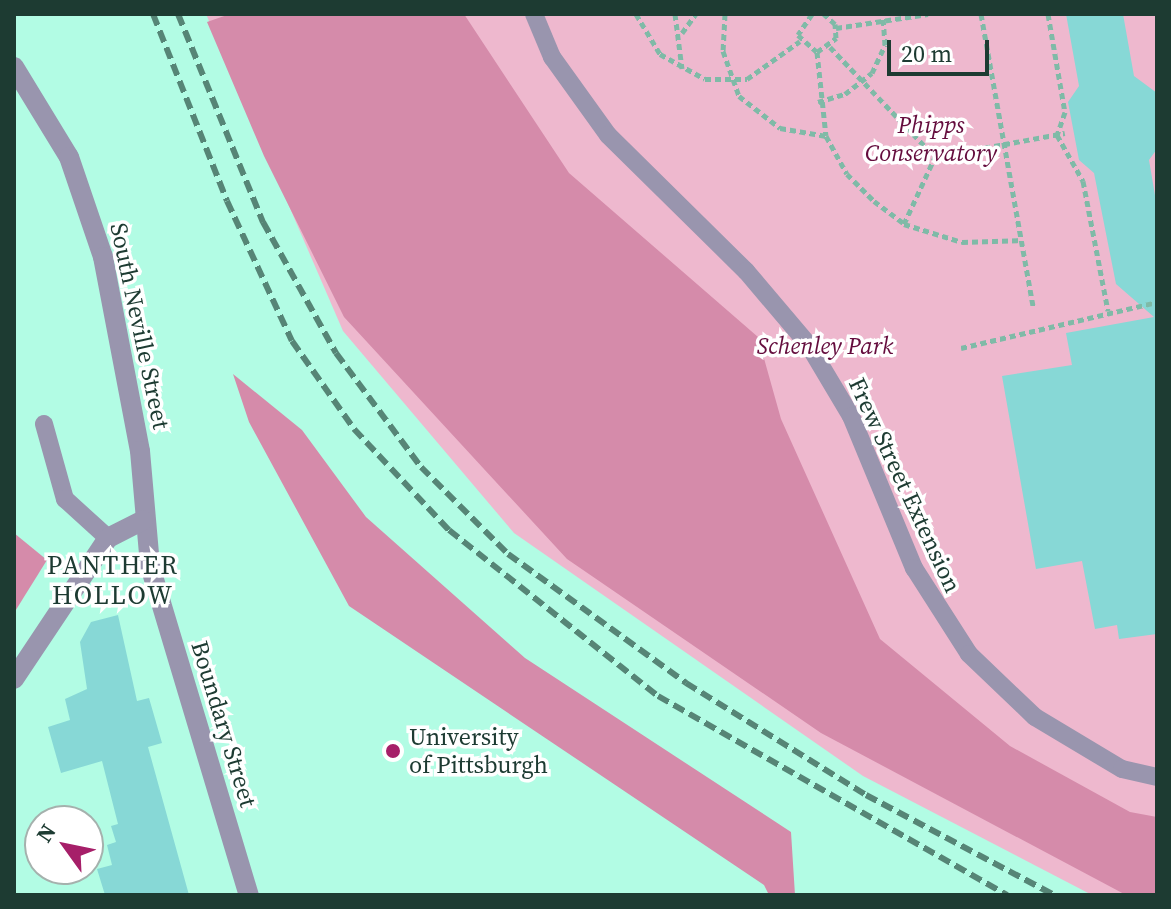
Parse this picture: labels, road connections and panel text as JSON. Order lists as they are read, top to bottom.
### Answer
{
  "streets": {
    "street": ["South Neville Street", "Boundary Street"],
    "lane": ["Frew Street Extension"]
  },
  "crossings": [
    ["South Neville Street", "Boundary Street"]
  ],
  "districts": ["PANTHER HOLLOW"],
  "parks": ["Phipps Conservatory", "Schenley Park"],
  "places": ["University of Pittsburgh"],
  "scale_bar": "20 m",
  "north": "top left"
}
